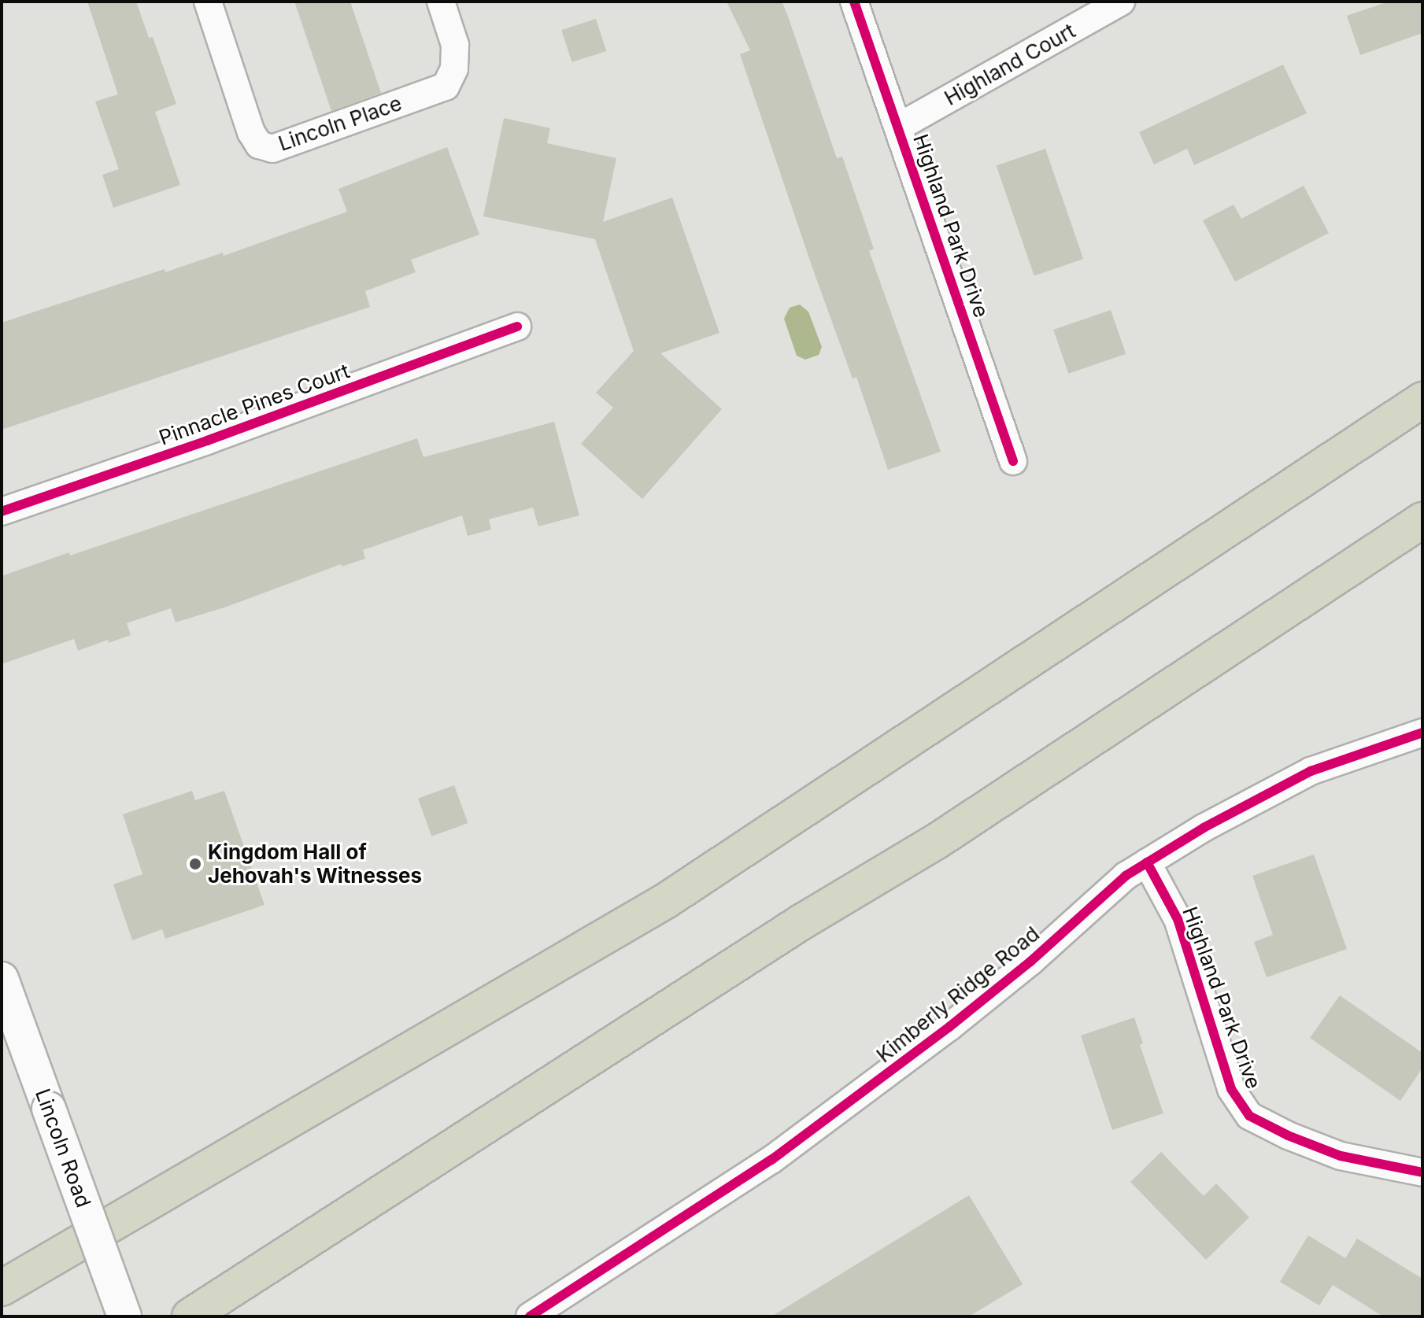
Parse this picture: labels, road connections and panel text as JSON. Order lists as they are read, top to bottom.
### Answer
{
  "streets": {
    "street": [
      "Highland Court",
      "Lincoln Place",
      "Highland Park Drive",
      "Pinnacle Pines Court",
      "Kimberly Ridge Road",
      "Lincoln Road"
    ]
  },
  "crossings": [
    ["Highland Court", "Highland Park Drive"],
    ["Highland Park Drive", "Kimberly Ridge Road"]
  ],
  "places": ["Kingdom Hall of Jehovah's Witnesses"]
}
